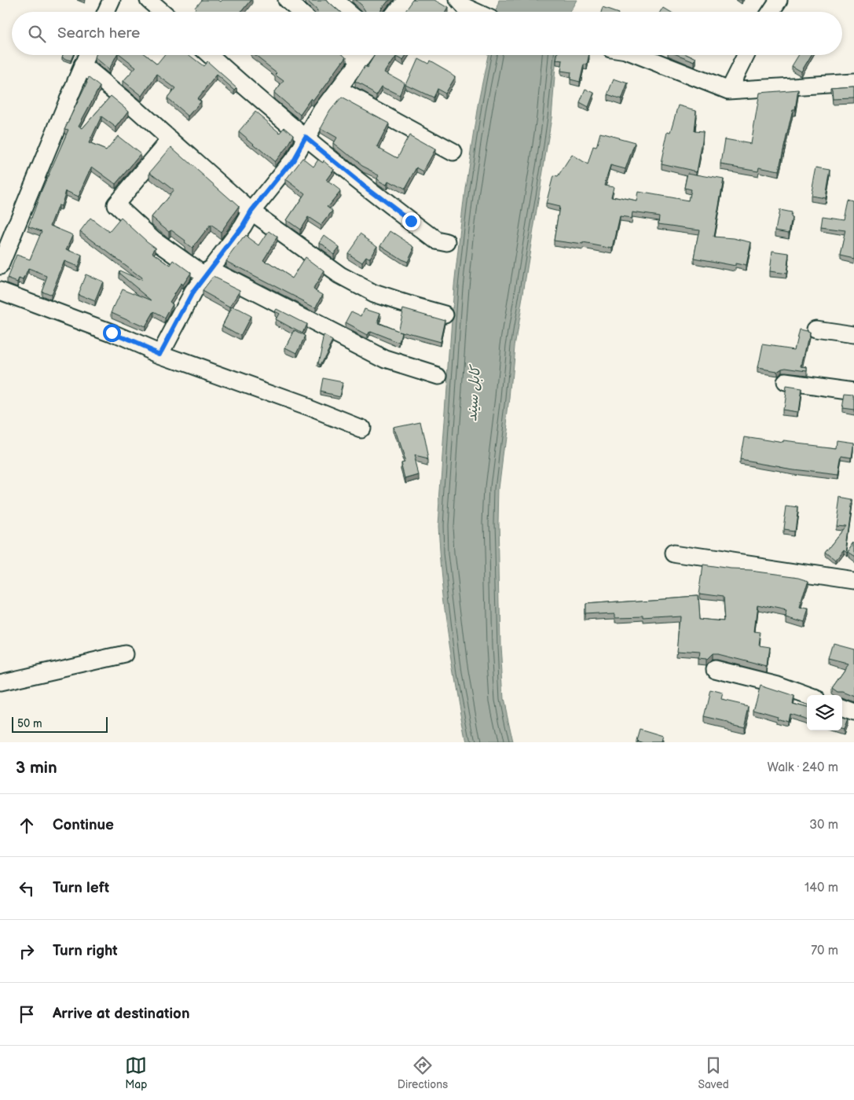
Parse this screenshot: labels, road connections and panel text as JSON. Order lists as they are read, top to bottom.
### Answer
{
  "water": ["کابل سيند"],
  "scale_bar": "50 m",
  "page": {
    "search": "Search here",
    "scale": "50 m",
    "heading": ["3 min", "Walk · 240 m"],
    "list": [
      ["Continue", "30 m"],
      ["Turn left", "140 m"],
      ["Turn right", "70 m"],
      "Arrive at destination"
    ],
    "nav": ["Map", "Directions", "Saved"]
  }
}
